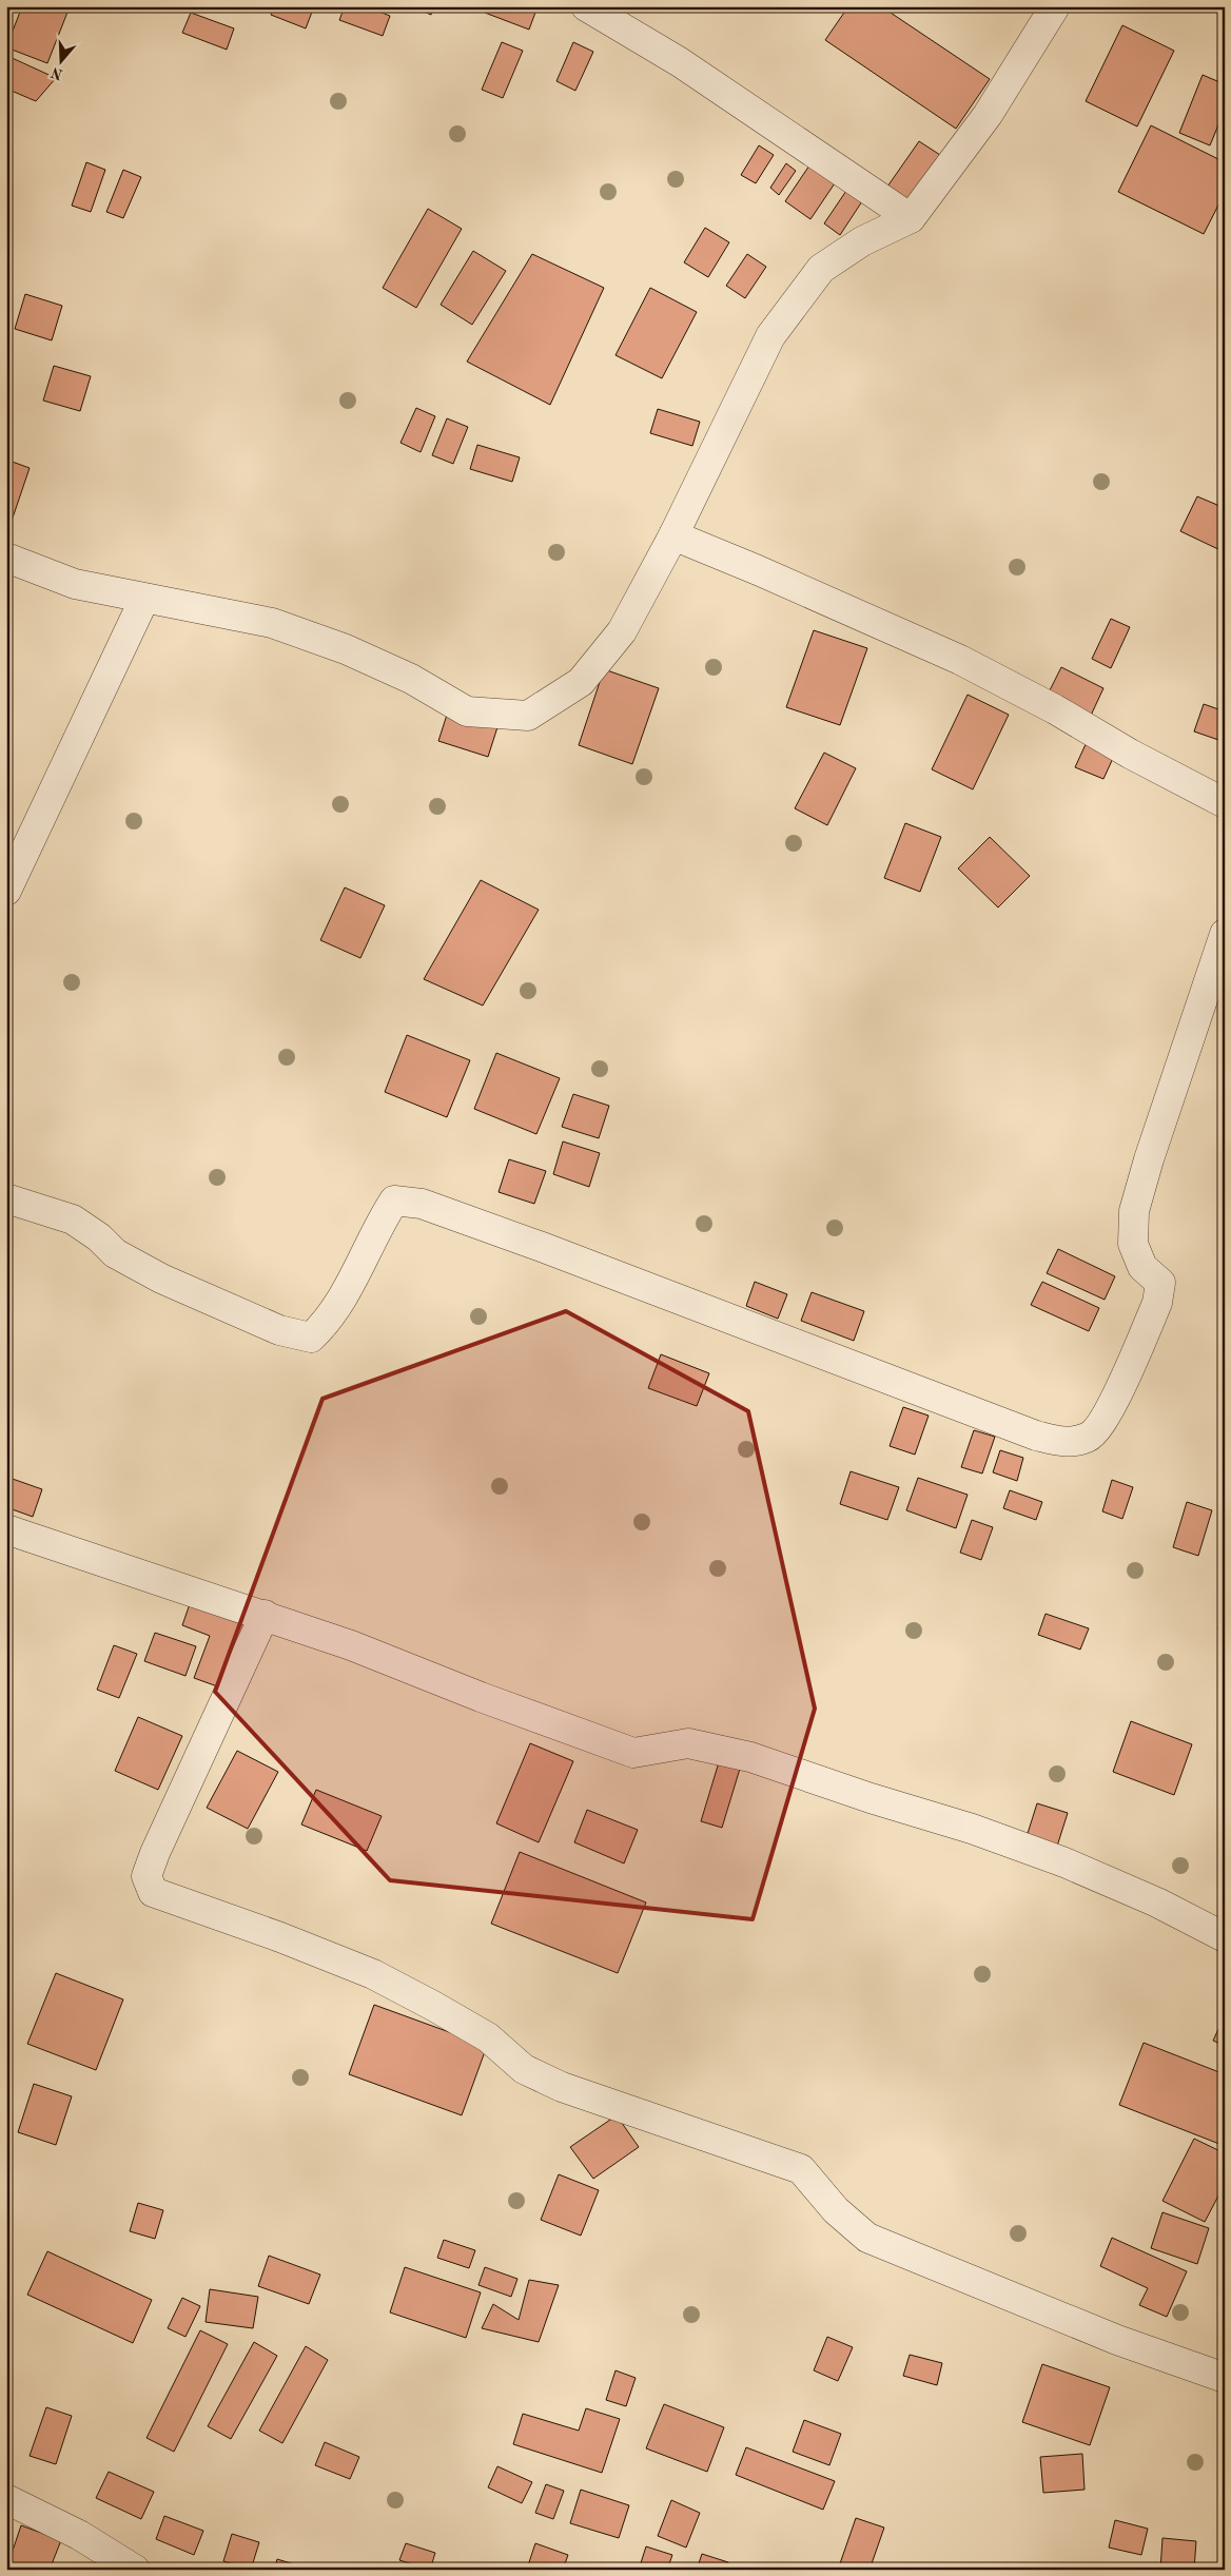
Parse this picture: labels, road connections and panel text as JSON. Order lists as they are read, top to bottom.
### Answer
{
  "north": "bottom"
}
